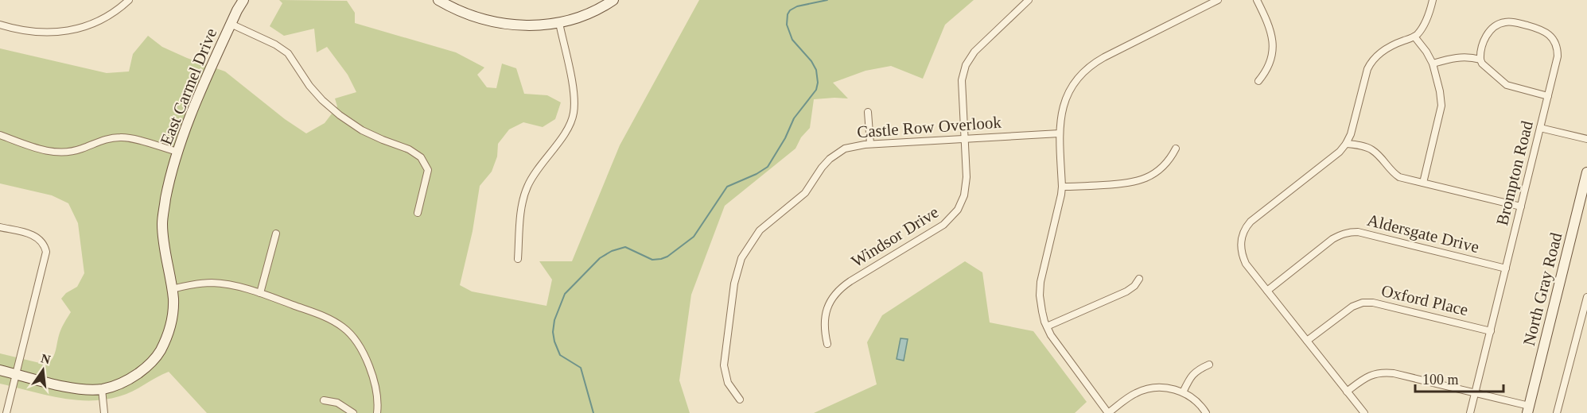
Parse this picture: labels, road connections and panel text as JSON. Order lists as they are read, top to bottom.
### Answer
{
  "streets": {
    "street": [
      "East Carmel Drive",
      "Castle Row Overlook",
      "Brompton Road",
      "Aldersgate Drive",
      "Windsor Drive",
      "North Gray Road",
      "Oxford Place"
    ]
  },
  "crossings": [
    ["Castle Row Overlook", "Windsor Drive"],
    ["Brompton Road", "Aldersgate Drive"],
    ["Brompton Road", "Oxford Place"]
  ],
  "scale_bar": "100 m",
  "north": "top"
}
